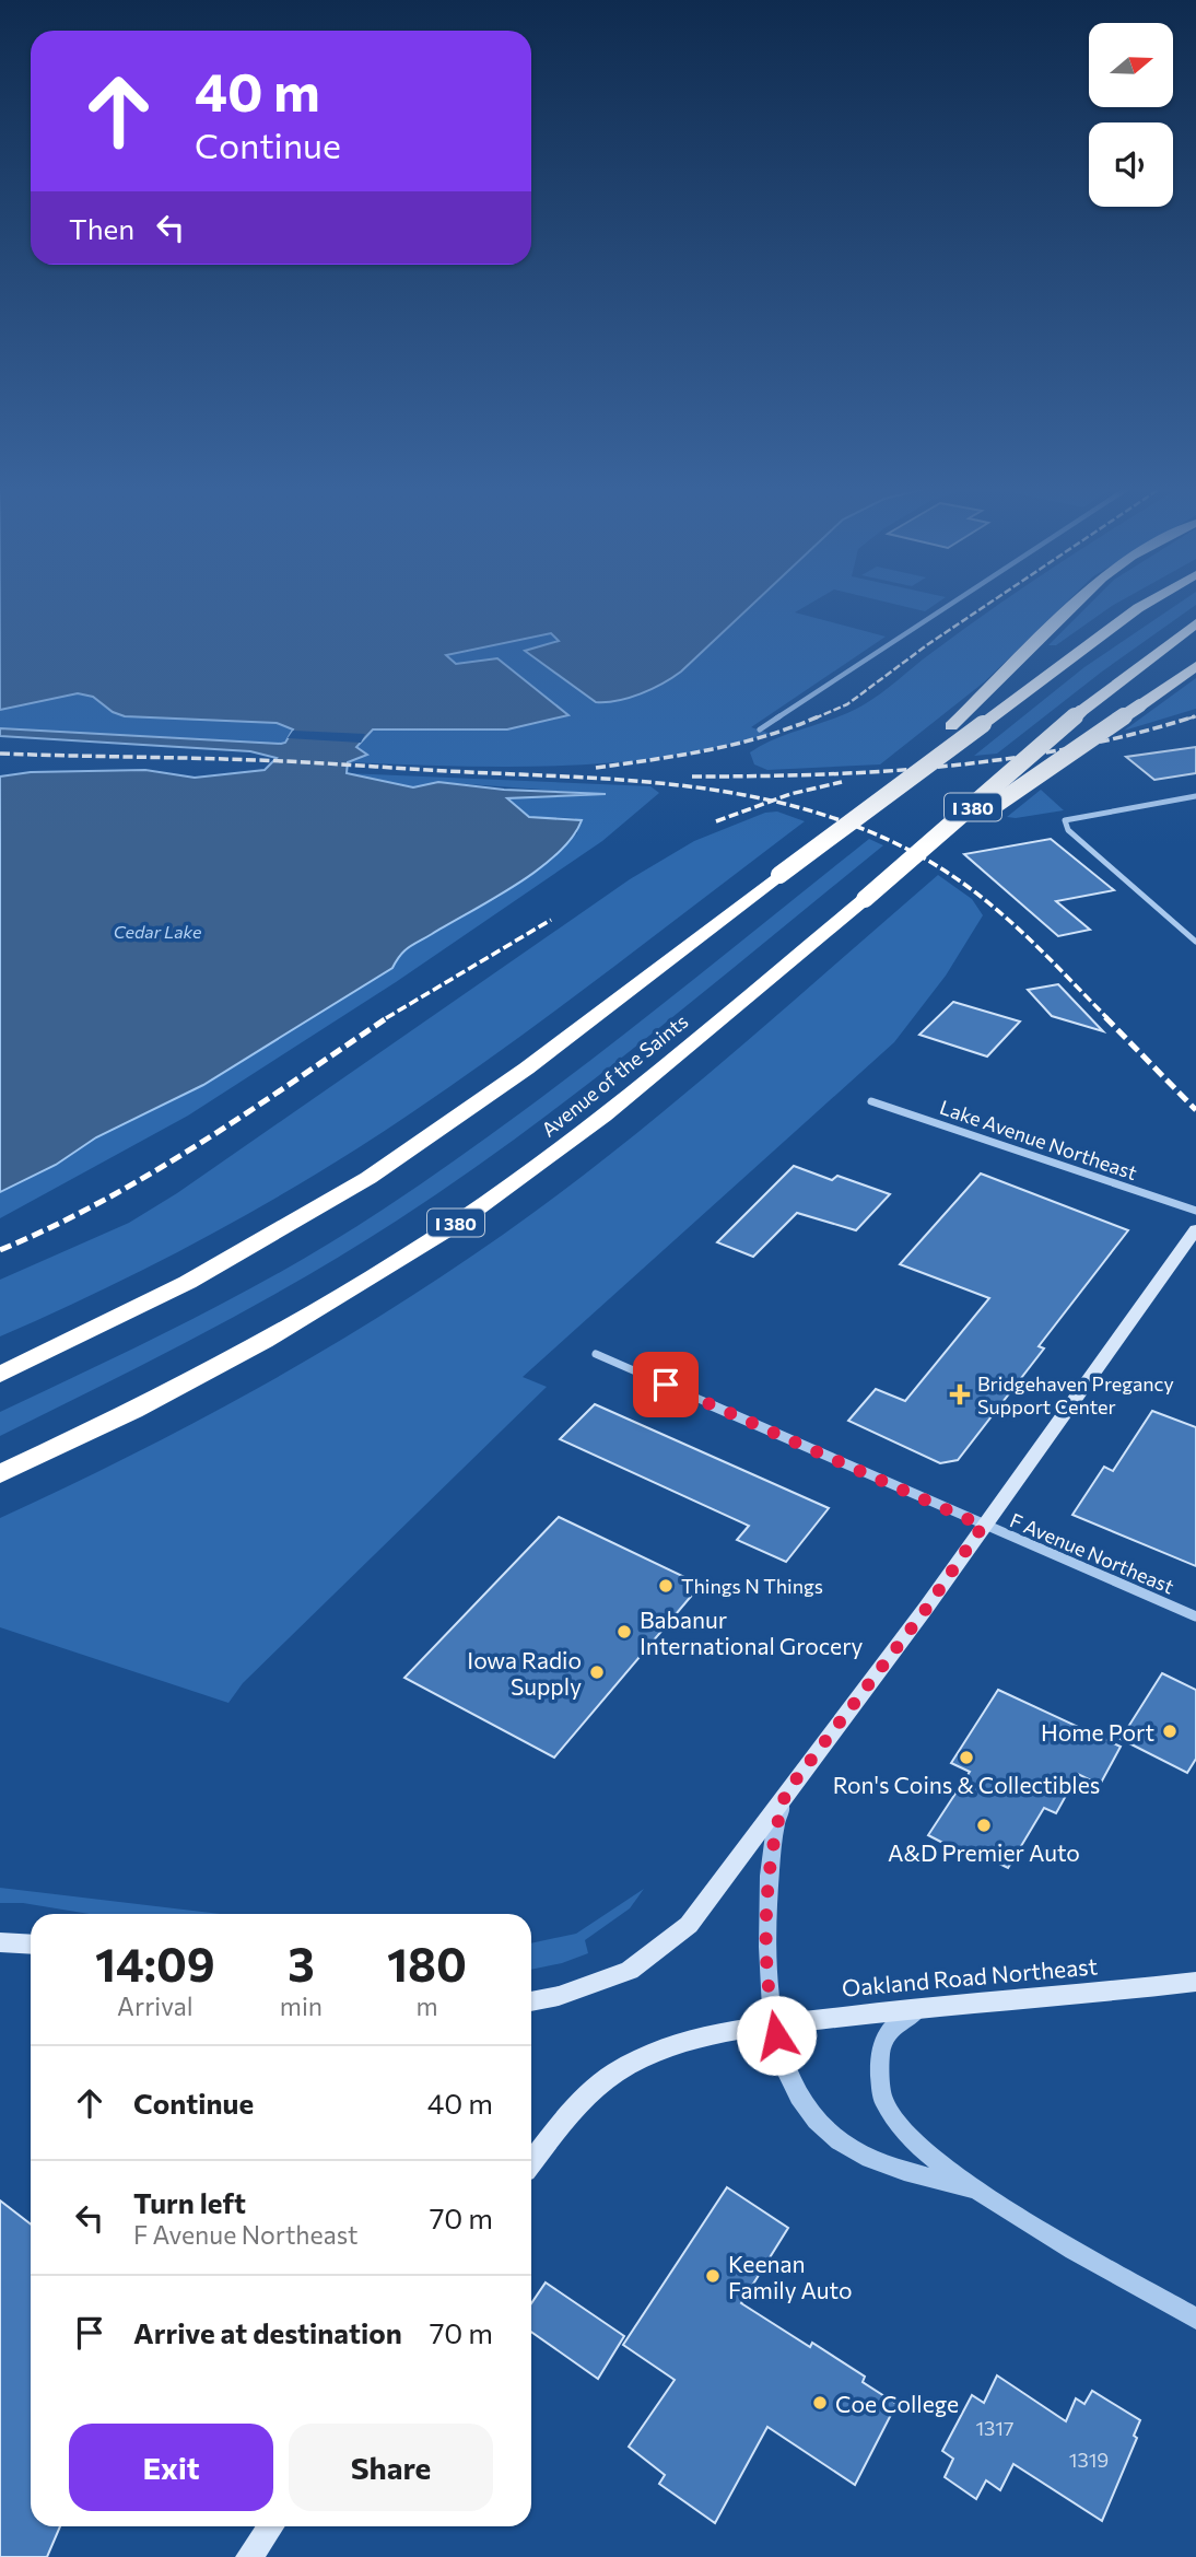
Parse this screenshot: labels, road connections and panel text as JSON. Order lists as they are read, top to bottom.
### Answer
{
  "streets": {
    "highway": ["I 380", "Avenue of the Saints"],
    "main road": ["Oakland Road Northeast"],
    "street": ["Lake Avenue Northeast", "F Avenue Northeast"]
  },
  "water": ["Cedar Lake"],
  "places": {
    "health": ["Bridgehaven Pregancy Support Center"],
    "other": [
      "Things N Things",
      "Babanur International Grocery",
      "Iowa Radio Supply",
      "Home Port",
      "Ron's Coins & Collectibles",
      "A&D Premier Auto",
      "Keenan Family Auto",
      "Coe College"
    ]
  },
  "house_numbers": ["1317", "1319"],
  "north": "right",
  "page": {
    "turn": ["40 m", "Continue"],
    "then": "Then",
    "eta": [
      "14:09",
      "Arrival",
      "3",
      "min",
      "180",
      "m"
    ],
    "list": [
      {
        "name": "Continue",
        "value": "40 m"
      },
      {
        "name": "Turn left",
        "note": "F Avenue Northeast",
        "value": "70 m"
      },
      {
        "name": "Arrive at destination",
        "value": "70 m"
      }
    ],
    "buttons": ["Exit", "Share"]
  }
}
